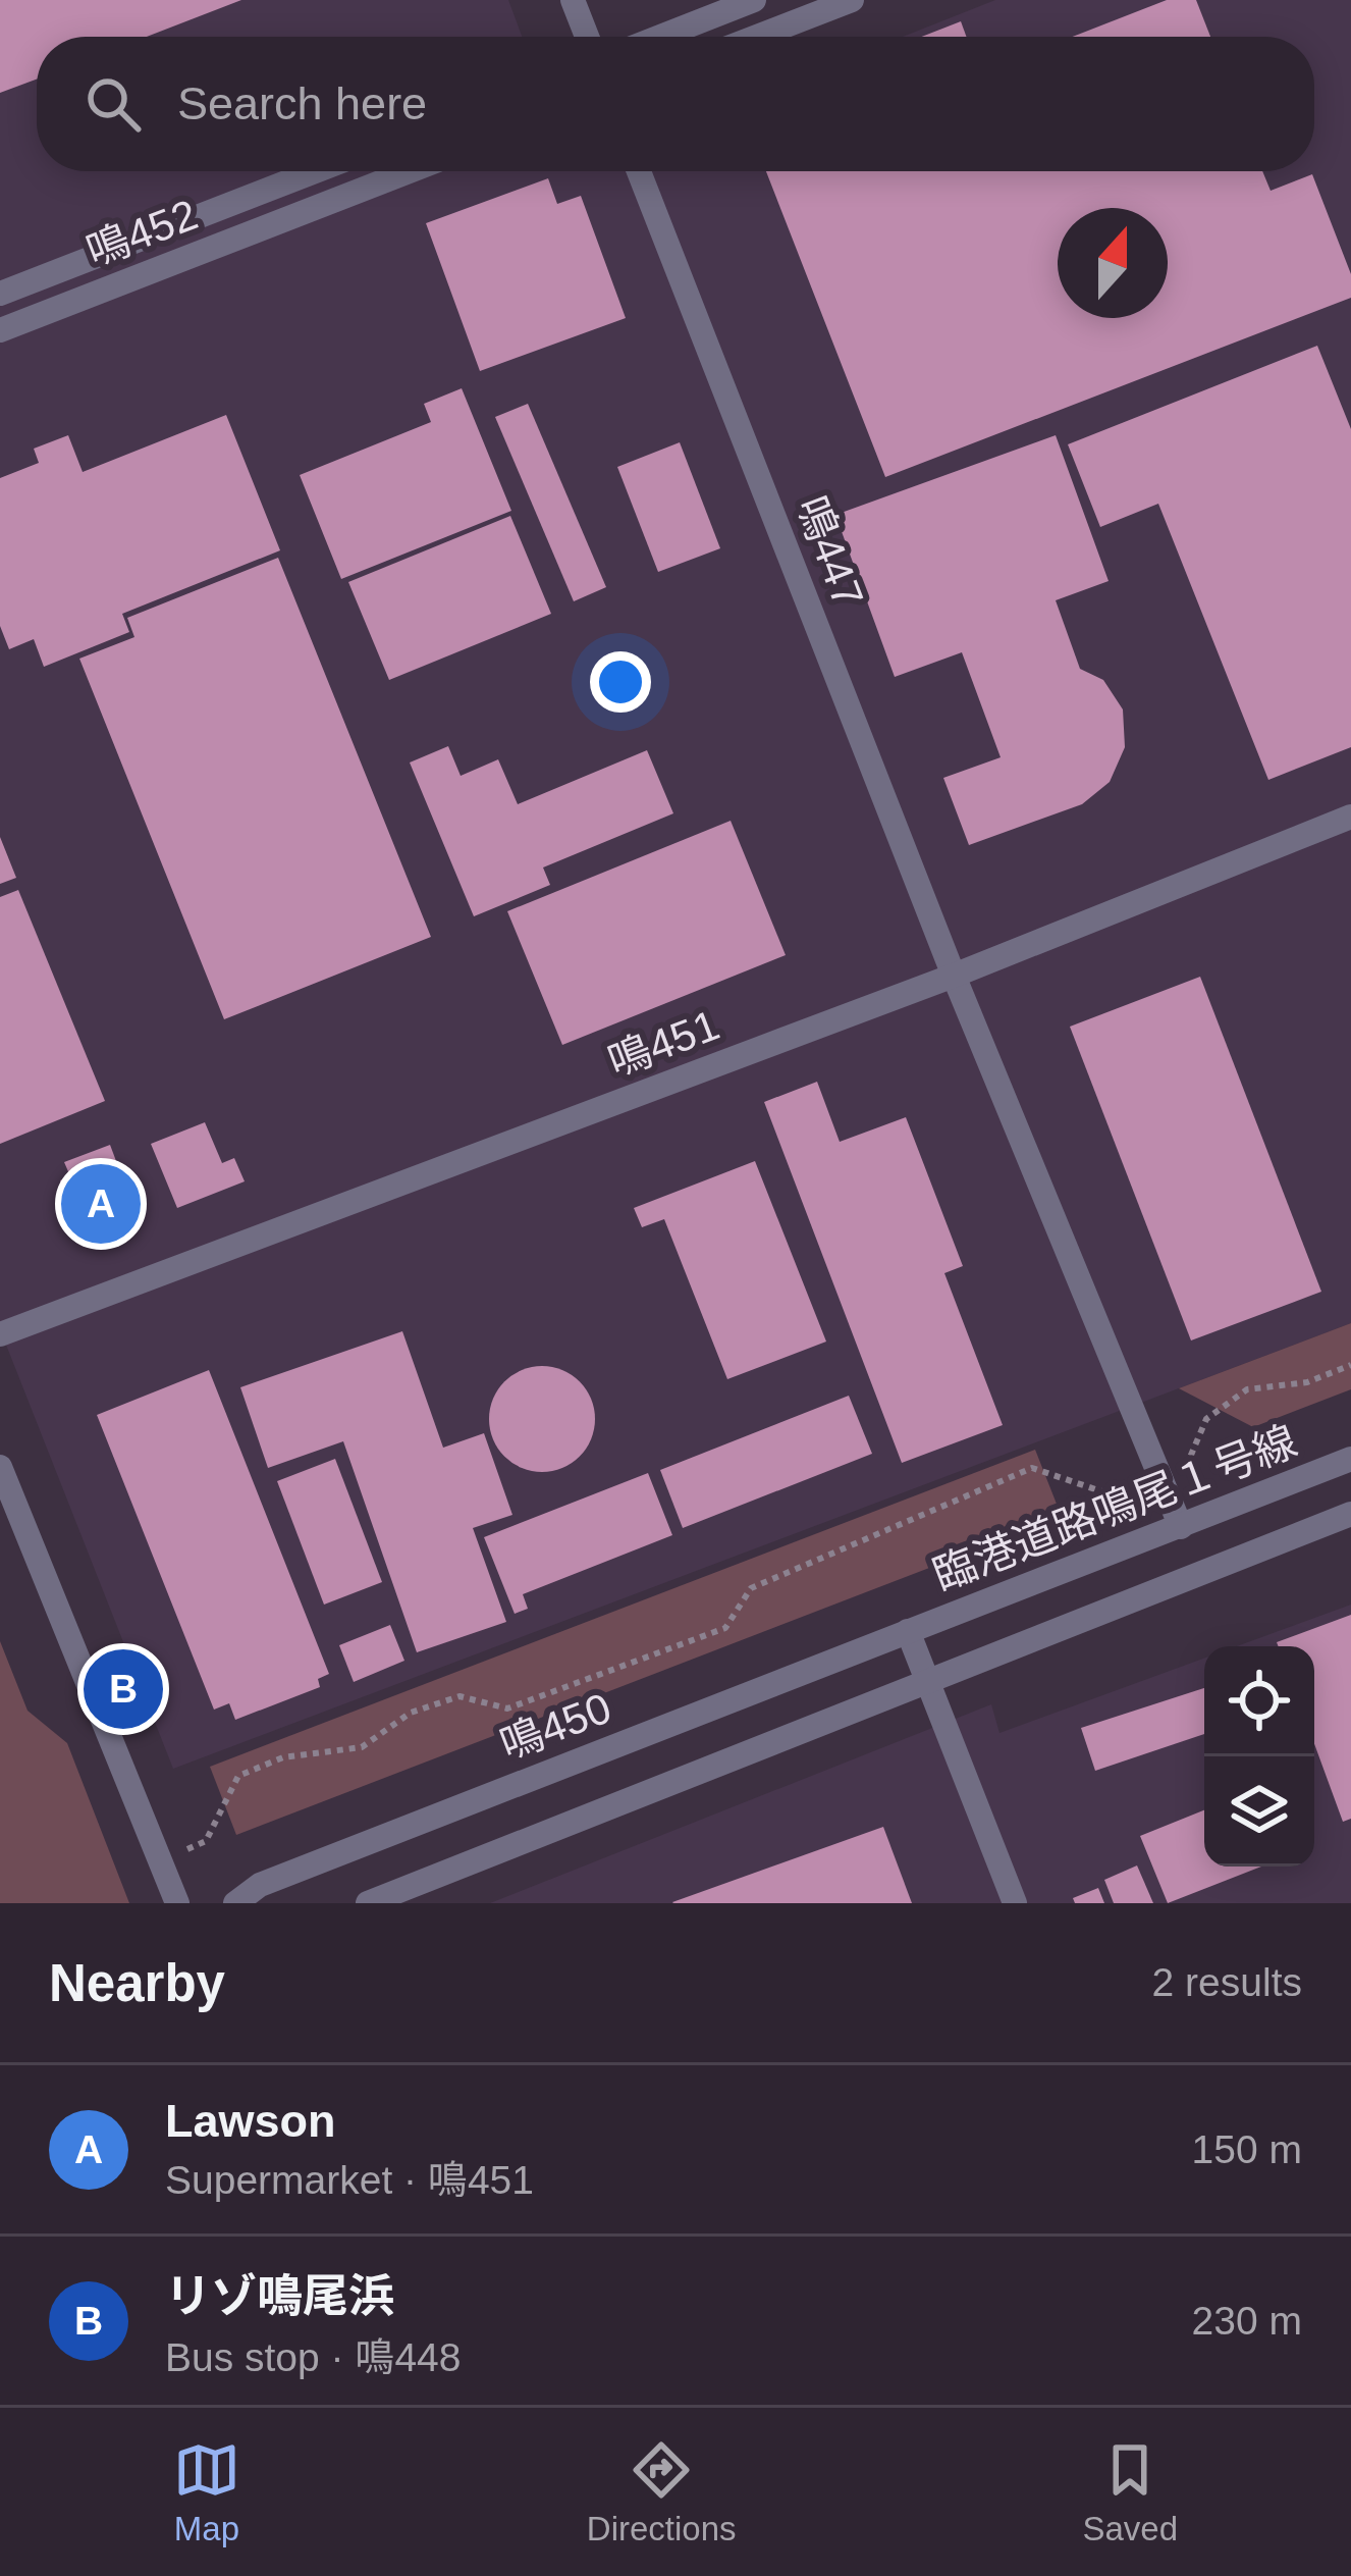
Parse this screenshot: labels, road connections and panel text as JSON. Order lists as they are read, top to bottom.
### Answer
{
  "streets": {
    "street": [
      "鳴452",
      "鳴447",
      "鳴451",
      "臨港道路鳴尾１号線",
      "鳴450"
    ]
  },
  "crossings": [
    ["鳴447", "鳴451"],
    ["鳴447", "臨港道路鳴尾１号線"],
    ["臨港道路鳴尾１号線", "鳴450"]
  ],
  "north": "top",
  "page": {
    "search": "Search here",
    "pins": ["A", "B"],
    "heading": ["Nearby", "2 results"],
    "list": [
      {
        "mark": "A",
        "name": "Lawson",
        "note": "Supermarket · 鳴451",
        "value": "150 m"
      },
      {
        "mark": "B",
        "name": "リゾ鳴尾浜",
        "note": "Bus stop · 鳴448",
        "value": "230 m"
      }
    ],
    "nav": ["Map", "Directions", "Saved"]
  }
}
